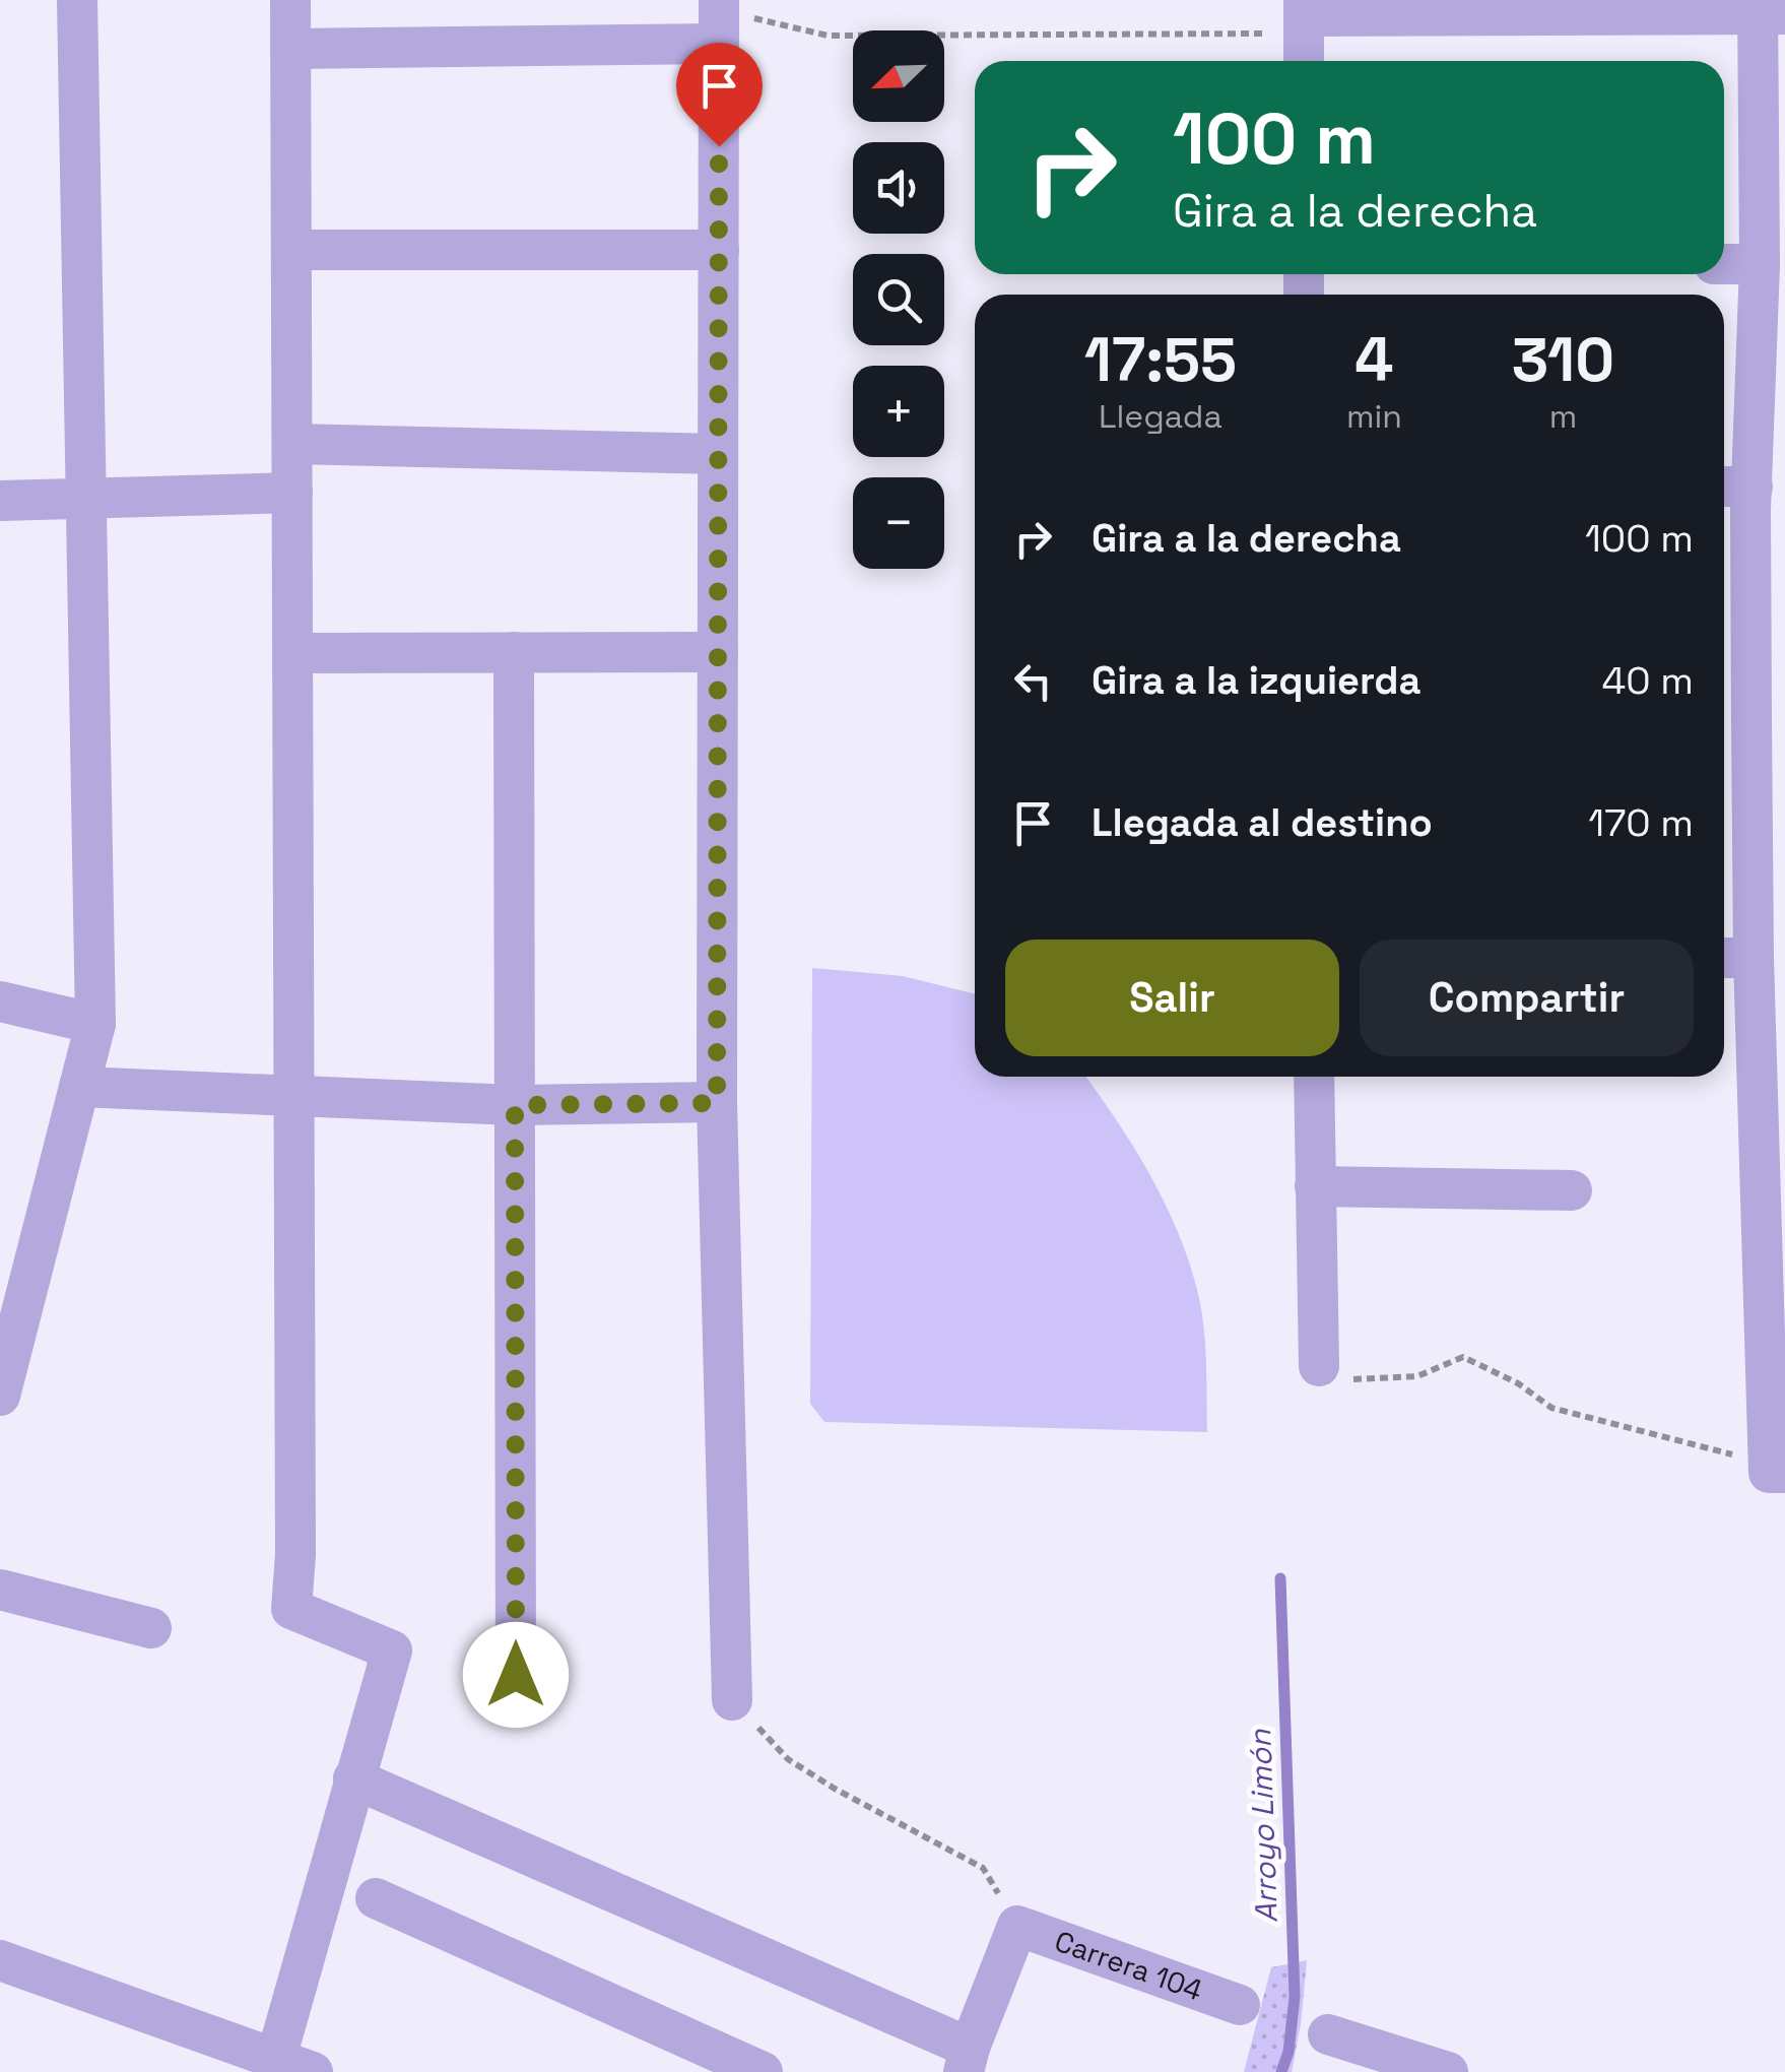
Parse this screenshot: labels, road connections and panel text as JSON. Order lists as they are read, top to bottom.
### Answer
{
  "streets": {
    "street": ["Carrera 104"]
  },
  "water": ["Arroyo Limón"],
  "north": "bottom left",
  "page": {
    "map_buttons": ["+", "−"],
    "turn": ["100 m", "Gira a la derecha"],
    "eta": [
      "17:55",
      "Llegada",
      "4",
      "min",
      "310",
      "m"
    ],
    "list": [
      {
        "name": "Gira a la derecha",
        "value": "100 m"
      },
      {
        "name": "Gira a la izquierda",
        "value": "40 m"
      },
      {
        "name": "Llegada al destino",
        "value": "170 m"
      }
    ],
    "buttons": ["Salir", "Compartir"]
  }
}
